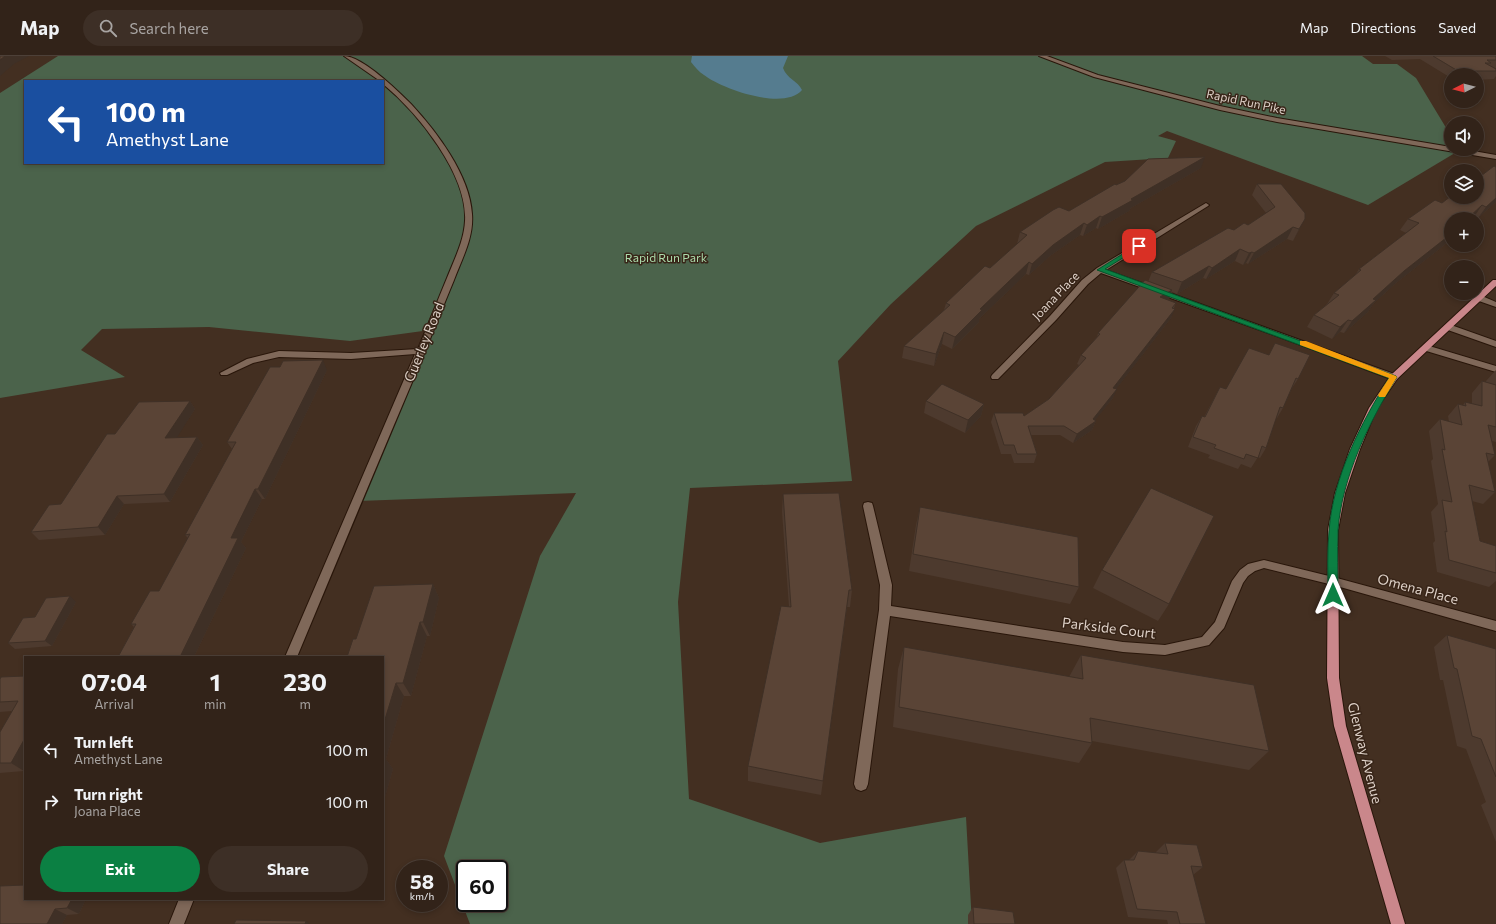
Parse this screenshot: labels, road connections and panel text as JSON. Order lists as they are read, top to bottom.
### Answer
{
  "streets": {
    "main road": ["Glenway Avenue"],
    "street": [
      "Rapid Run Pike",
      "Joana Place",
      "Guerley Road",
      "Omena Place",
      "Parkside Court"
    ]
  },
  "crossings": [
    ["Omena Place", "Parkside Court"],
    ["Omena Place", "Glenway Avenue"],
    ["Parkside Court", "Glenway Avenue"]
  ],
  "parks": ["Rapid Run Park"],
  "north": "left",
  "page": {
    "header": "Map",
    "search": "Search here",
    "nav": ["Map", "Directions", "Saved"],
    "map_buttons": ["+", "−"],
    "turn": ["100 m", "Amethyst Lane"],
    "eta": [
      "07:04",
      "Arrival",
      "1",
      "min",
      "230",
      "m"
    ],
    "list": [
      {
        "name": "Turn left",
        "note": "Amethyst Lane",
        "value": "100 m"
      },
      {
        "name": "Turn right",
        "note": "Joana Place",
        "value": "100 m"
      }
    ],
    "buttons": ["Exit", "Share"],
    "speed": "58 km/h",
    "limit": "60"
  }
}
